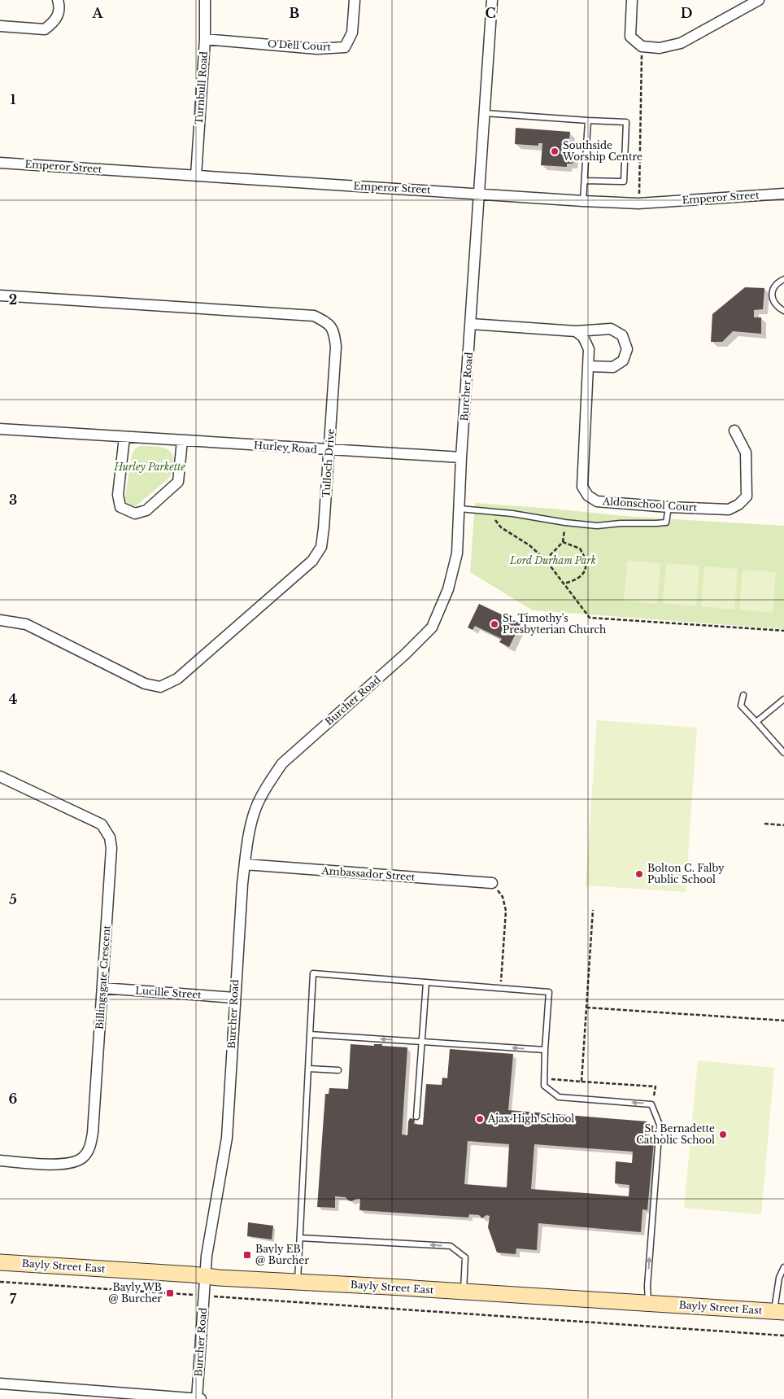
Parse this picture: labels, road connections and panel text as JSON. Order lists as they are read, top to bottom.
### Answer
{
  "streets": {
    "main road": ["Bayly Street East"],
    "street": [
      "O'Dell Court",
      "Turnbull Road",
      "Emperor Street",
      "Burcher Road",
      "Hurley Road",
      "Tulloch Drive",
      "Aldonschool Court",
      "Ambassador Street",
      "Billingsgate Crescent",
      "Lucille Street"
    ]
  },
  "crossings": [
    ["O'Dell Court", "Turnbull Road"],
    ["Turnbull Road", "Emperor Street"],
    ["Emperor Street", "Burcher Road"],
    ["Burcher Road", "Hurley Road"],
    ["Burcher Road", "Ambassador Street"],
    ["Burcher Road", "Lucille Street"],
    ["Burcher Road", "Bayly Street East"],
    ["Hurley Road", "Tulloch Drive"],
    ["Billingsgate Crescent", "Lucille Street"]
  ],
  "parks": ["Hurley Parkette", "Lord Durham Park"],
  "places": {
    "other": [
      "Southside Worship Centre",
      "St. Timothy's Presbyterian Church",
      "Bolton C. Falby Public School",
      "Ajax High School",
      "St. Bernadette Catholic School"
    ],
    "transit": ["Bayly EB @ Burcher", "Bayly WB @ Burcher"]
  },
  "grid": {
    "columns": [
      "A",
      "B",
      "C",
      "D"
    ],
    "rows": [
      "1",
      "2",
      "3",
      "4",
      "5",
      "6",
      "7"
    ]
  }
}
